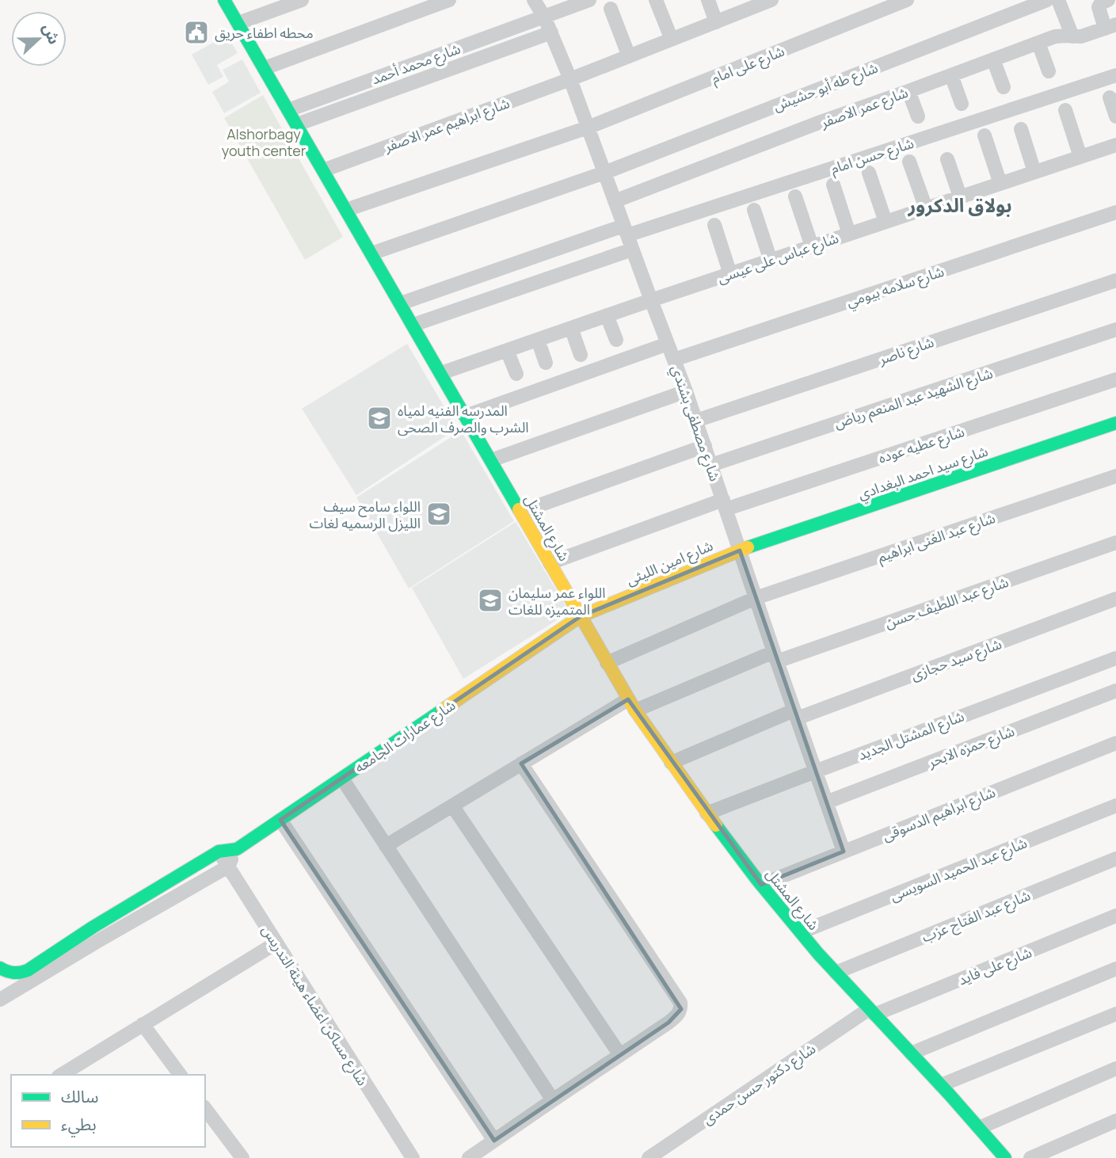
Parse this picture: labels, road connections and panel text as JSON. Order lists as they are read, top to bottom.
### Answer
{
  "streets": {
    "street": [
      "شارع محمد أحمد",
      "شارع على امام",
      "شارع طه أبو حشيش",
      "شارع عمر الاصفر",
      "شارع ابراهيم عمر الاصفر",
      "شارع حسن امام",
      "شارع عباس على عيسى",
      "شارع سلامه بيومي",
      "شارع ناصر",
      "شارع الشهيد عبد المنعم رياض",
      "شارع مصطفى بشندي",
      "شارع عطيه عوده",
      "شارع سيد احمد البغدادي",
      "شارع المشتل",
      "شارع عبد الغنى ابراهيم",
      "شارع امين الليثى",
      "شارع عبد اللطيف حسن",
      "شارع سيد حجازى",
      "شارع المشتل الجديد",
      "شارع عمارات الجامعه",
      "شارع حمزه الابحر",
      "شارع ابراهيم الدسوقى",
      "شارع عبد الحميد السويسى",
      "شارع عبد الفتاح عزب",
      "شارع على فايد",
      "شارع مساكن اعضاء هيئة التدريس",
      "شارع دكتور حسن حمدى"
    ]
  },
  "crossings": [
    ["شارع محمد أحمد", "شارع مصطفى بشندي"],
    ["شارع محمد أحمد", "شارع المشتل"],
    ["شارع على امام", "شارع مصطفى بشندي"],
    ["شارع على امام", "شارع المشتل"],
    ["شارع طه أبو حشيش", "شارع مصطفى بشندي"],
    ["شارع طه أبو حشيش", "شارع المشتل"],
    ["شارع عمر الاصفر", "شارع مصطفى بشندي"],
    ["شارع ابراهيم عمر الاصفر", "شارع مصطفى بشندي"],
    ["شارع ابراهيم عمر الاصفر", "شارع المشتل"],
    ["شارع حسن امام", "شارع مصطفى بشندي"],
    ["شارع حسن امام", "شارع المشتل"],
    ["شارع عباس على عيسى", "شارع مصطفى بشندي"],
    ["شارع عباس على عيسى", "شارع المشتل"],
    ["شارع سلامه بيومي", "شارع مصطفى بشندي"],
    ["شارع ناصر", "شارع مصطفى بشندي"],
    ["شارع الشهيد عبد المنعم رياض", "شارع مصطفى بشندي"],
    ["شارع مصطفى بشندي", "شارع عطيه عوده"],
    ["شارع مصطفى بشندي", "شارع سيد احمد البغدادي"],
    ["شارع مصطفى بشندي", "شارع عبد الغنى ابراهيم"],
    ["شارع مصطفى بشندي", "شارع امين الليثى"],
    ["شارع مصطفى بشندي", "شارع عبد اللطيف حسن"],
    ["شارع مصطفى بشندي", "شارع سيد حجازى"],
    ["شارع مصطفى بشندي", "شارع المشتل الجديد"],
    ["شارع مصطفى بشندي", "شارع حمزه الابحر"],
    ["شارع مصطفى بشندي", "شارع ابراهيم الدسوقى"],
    ["شارع عطيه عوده", "شارع المشتل"],
    ["شارع سيد احمد البغدادي", "شارع امين الليثى"],
    ["شارع المشتل", "شارع عبد الغنى ابراهيم"],
    ["شارع المشتل", "شارع امين الليثى"],
    ["شارع المشتل", "شارع عبد اللطيف حسن"],
    ["شارع المشتل", "شارع سيد حجازى"],
    ["شارع المشتل", "شارع المشتل الجديد"],
    ["شارع المشتل", "شارع عمارات الجامعه"],
    ["شارع المشتل", "شارع ابراهيم الدسوقى"],
    ["شارع المشتل", "شارع عبد الحميد السويسى"],
    ["شارع المشتل", "شارع عبد الفتاح عزب"],
    ["شارع المشتل", "شارع على فايد"],
    ["شارع المشتل", "شارع دكتور حسن حمدى"],
    ["شارع امين الليثى", "شارع عمارات الجامعه"],
    ["شارع عمارات الجامعه", "شارع مساكن اعضاء هيئة التدريس"],
    ["شارع على فايد", "شارع دكتور حسن حمدى"]
  ],
  "districts": ["بولاق الدكرور"],
  "parks": ["Alshorbagy youth center"],
  "places": {
    "public building": ["محطه اطفاء حريق"],
    "school or university": ["المدرسه الفنيه لمياه الشرب والصرف الصحى", "اللواء سامح سيف الليزل الرسميه لغات", "اللواء عمر سليمان المتميزه للغات"]
  },
  "legend": ["سالك", "بطيء"],
  "north": "right"
}
